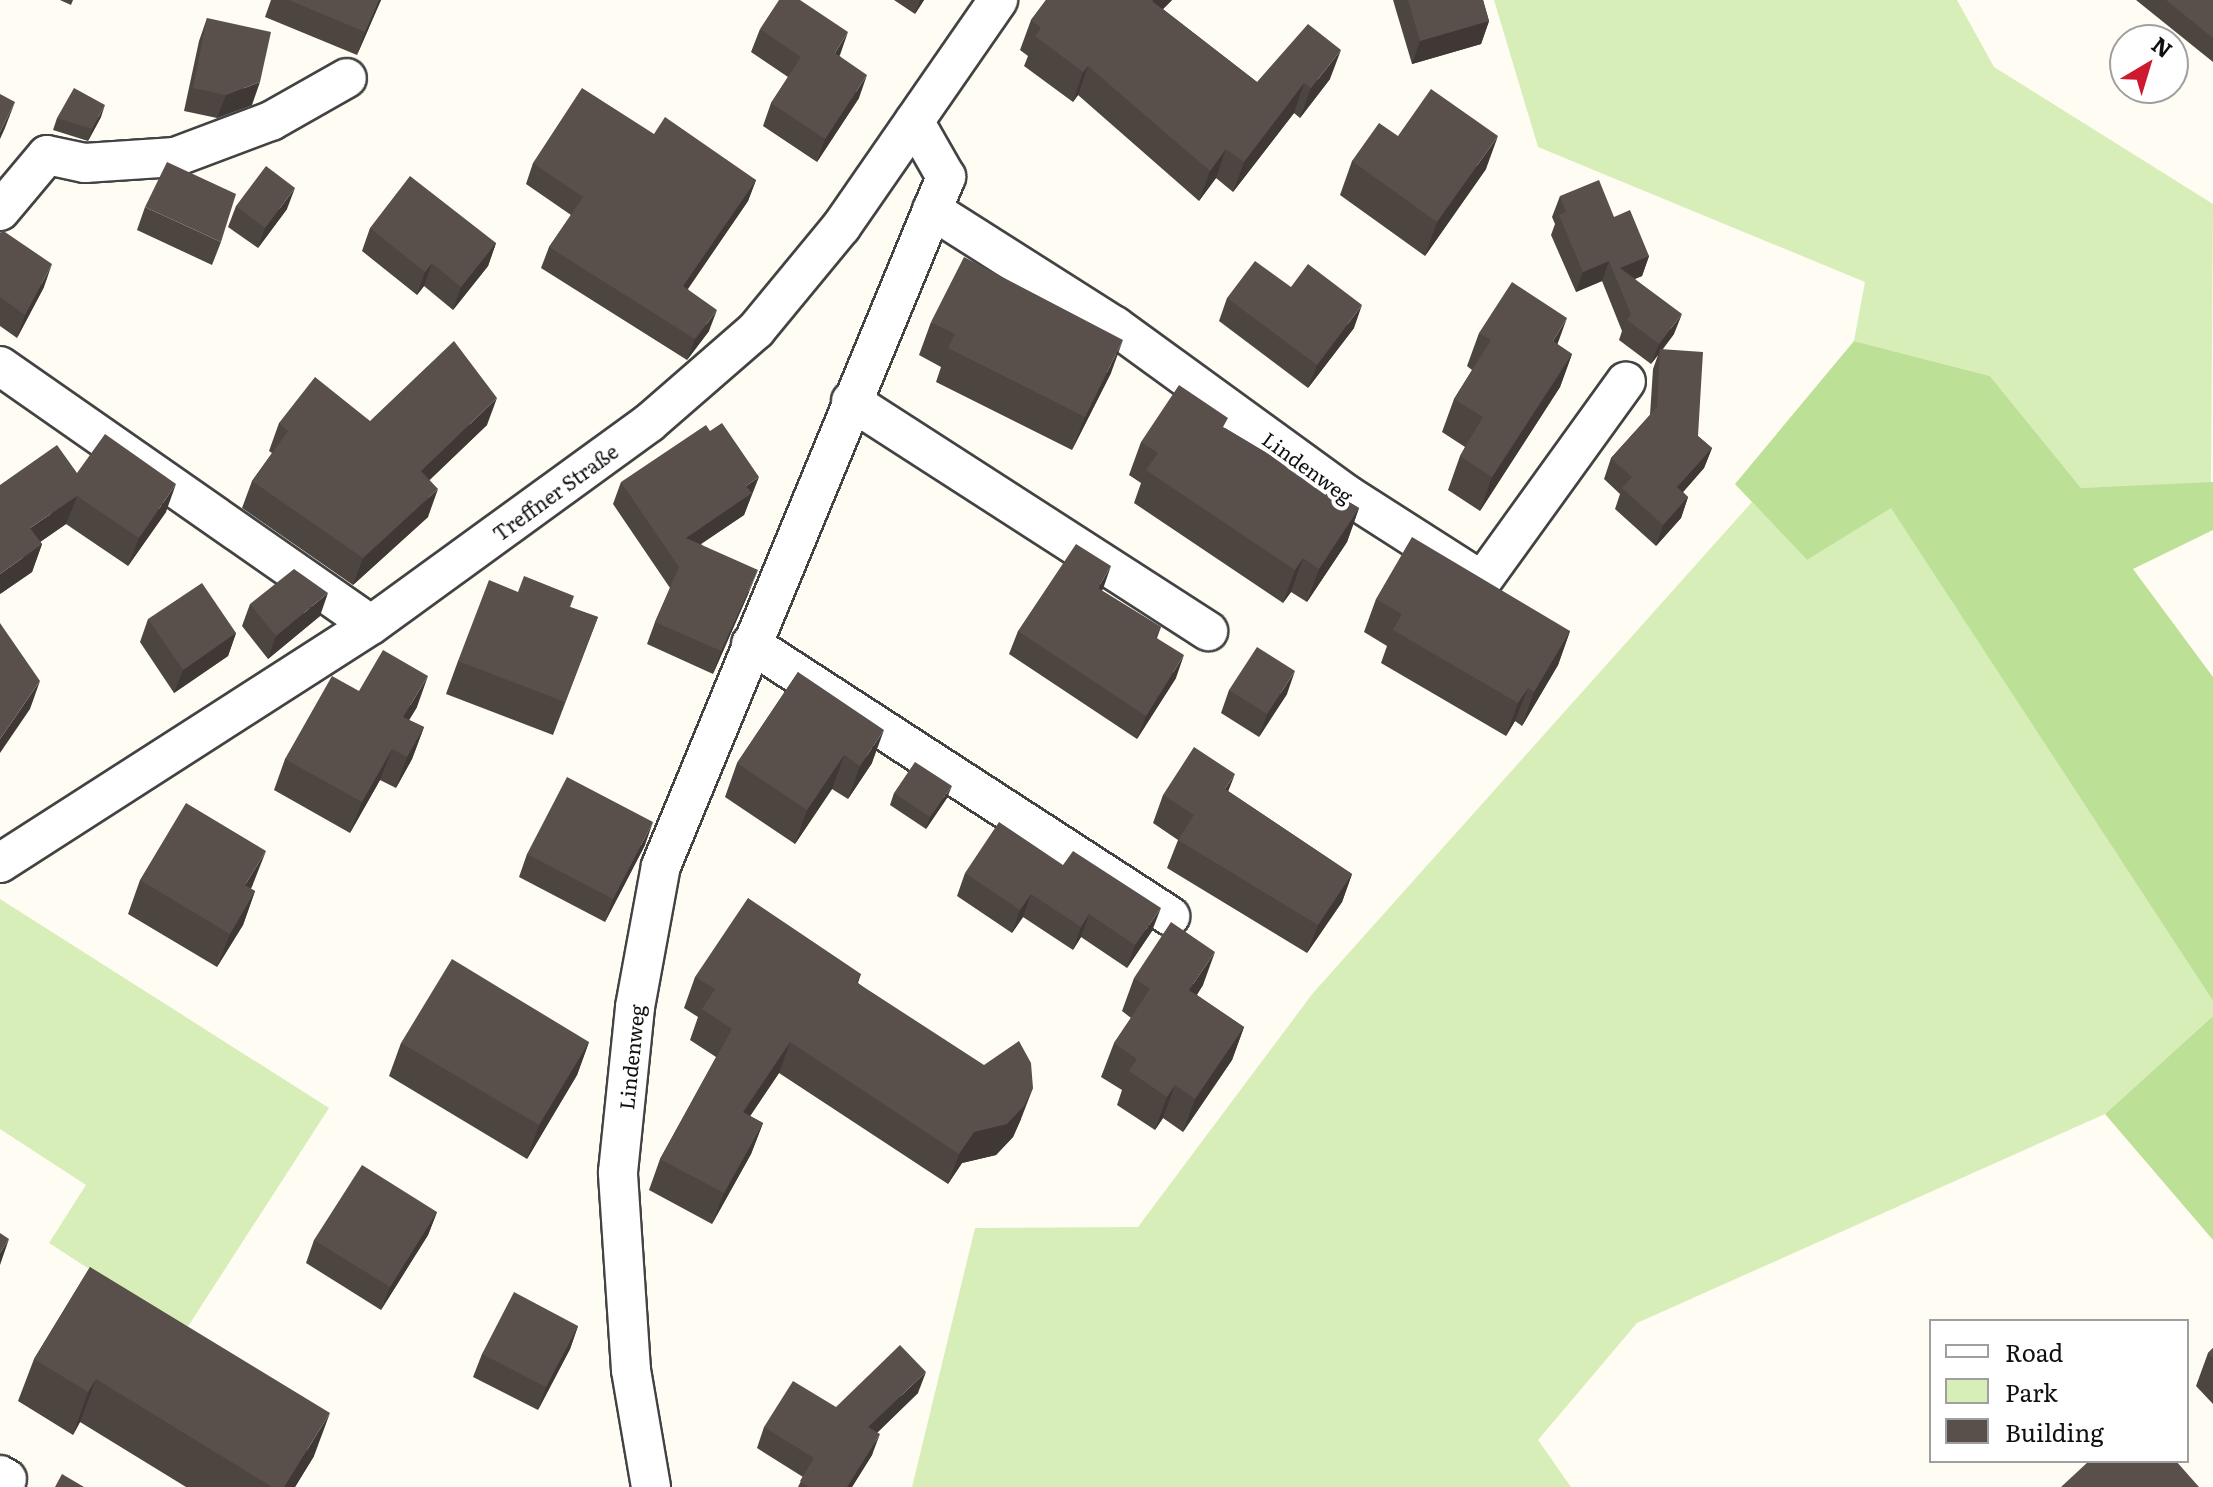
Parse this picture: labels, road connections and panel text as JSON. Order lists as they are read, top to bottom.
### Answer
{
  "streets": {
    "street": ["Lindenweg", "Treffner Straße"]
  },
  "crossings": [
    ["Lindenweg", "Treffner Straße"]
  ],
  "legend": ["Road", "Park", "Building"],
  "north": "top right"
}
